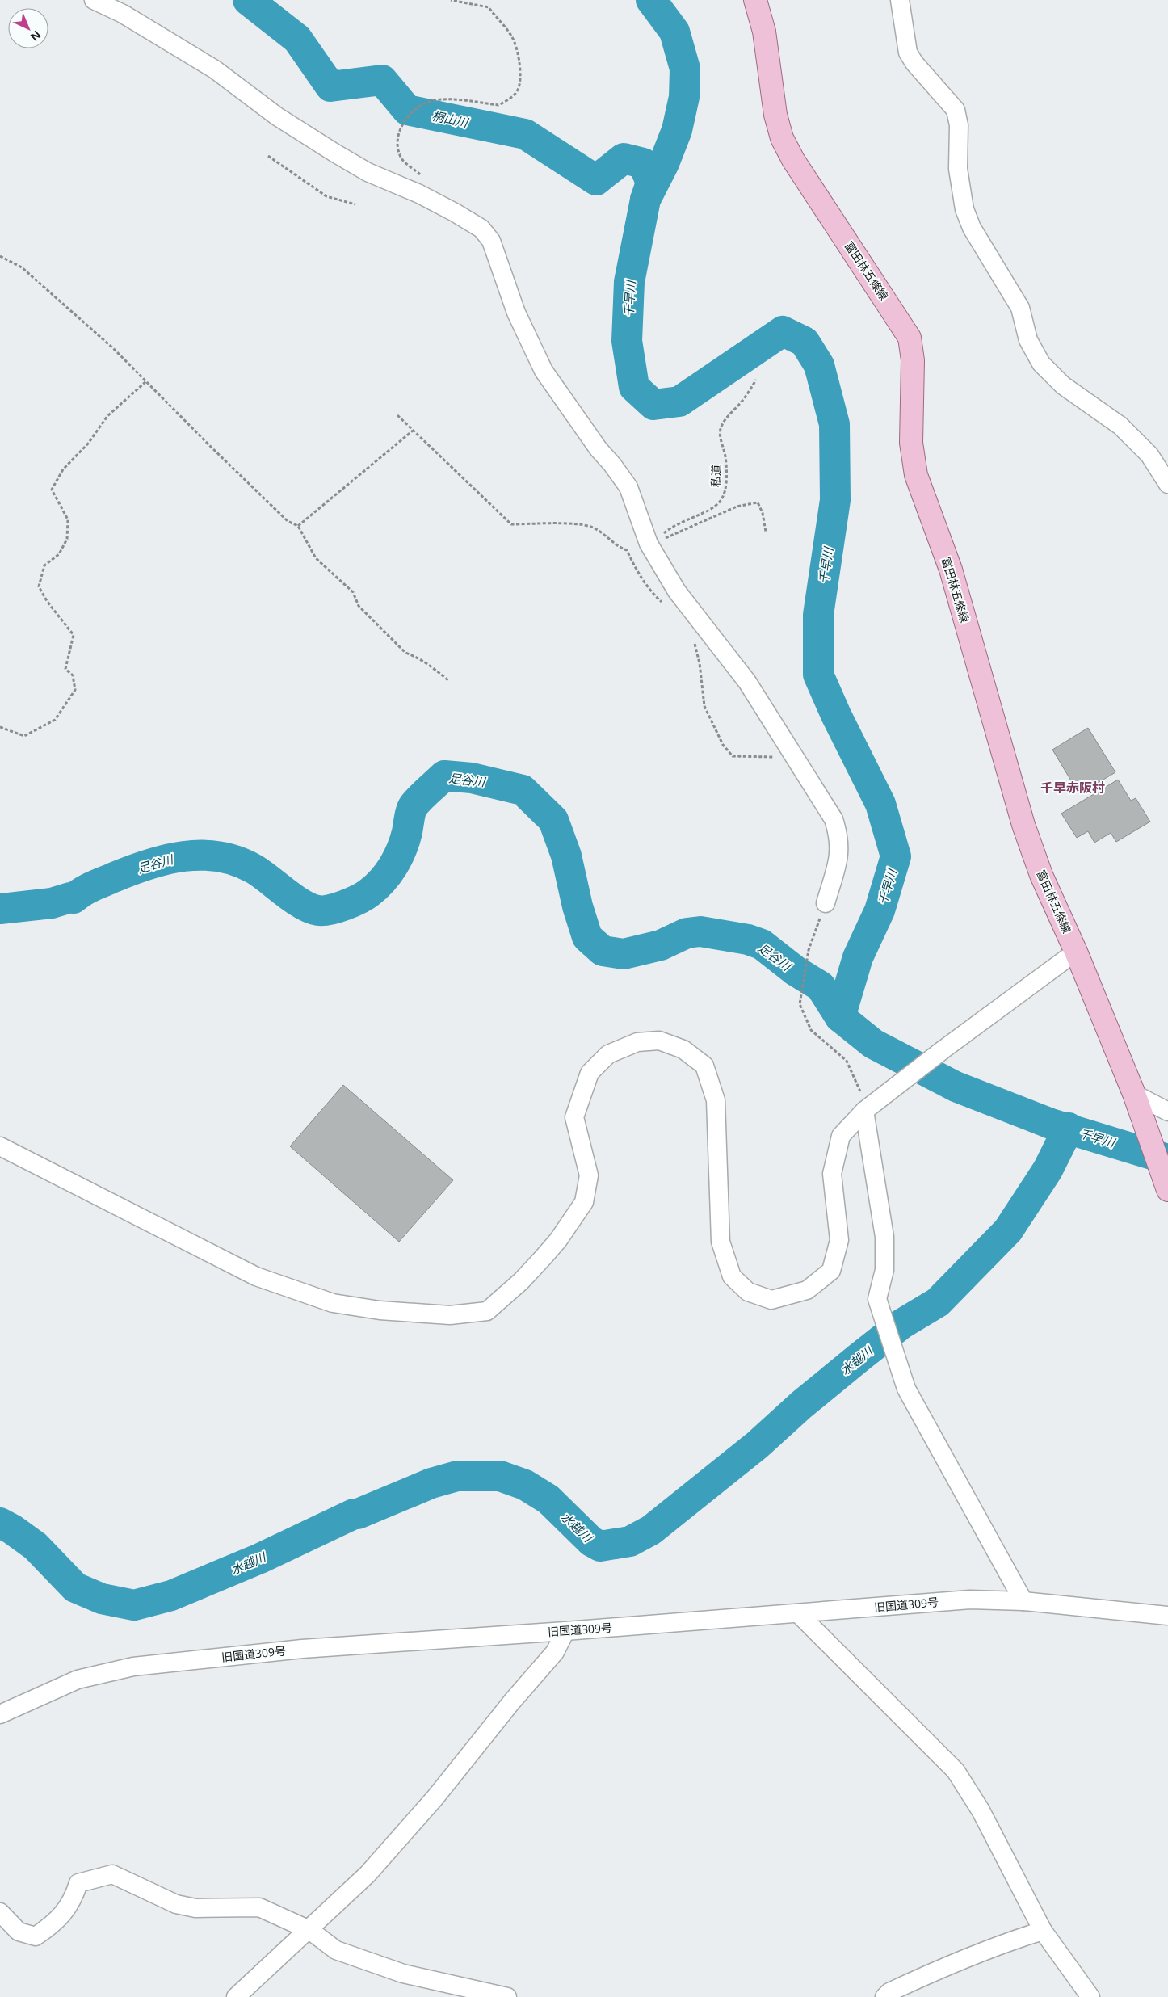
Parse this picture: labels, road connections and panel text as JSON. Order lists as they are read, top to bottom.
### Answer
{
  "streets": {
    "main road": ["富田林五條線"],
    "street": ["旧国道309号"],
    "path": ["私道"]
  },
  "districts": ["千早赤阪村"],
  "water": [
    "桐山川",
    "千早川",
    "足谷川",
    "水越川"
  ],
  "north": "bottom right"
}
